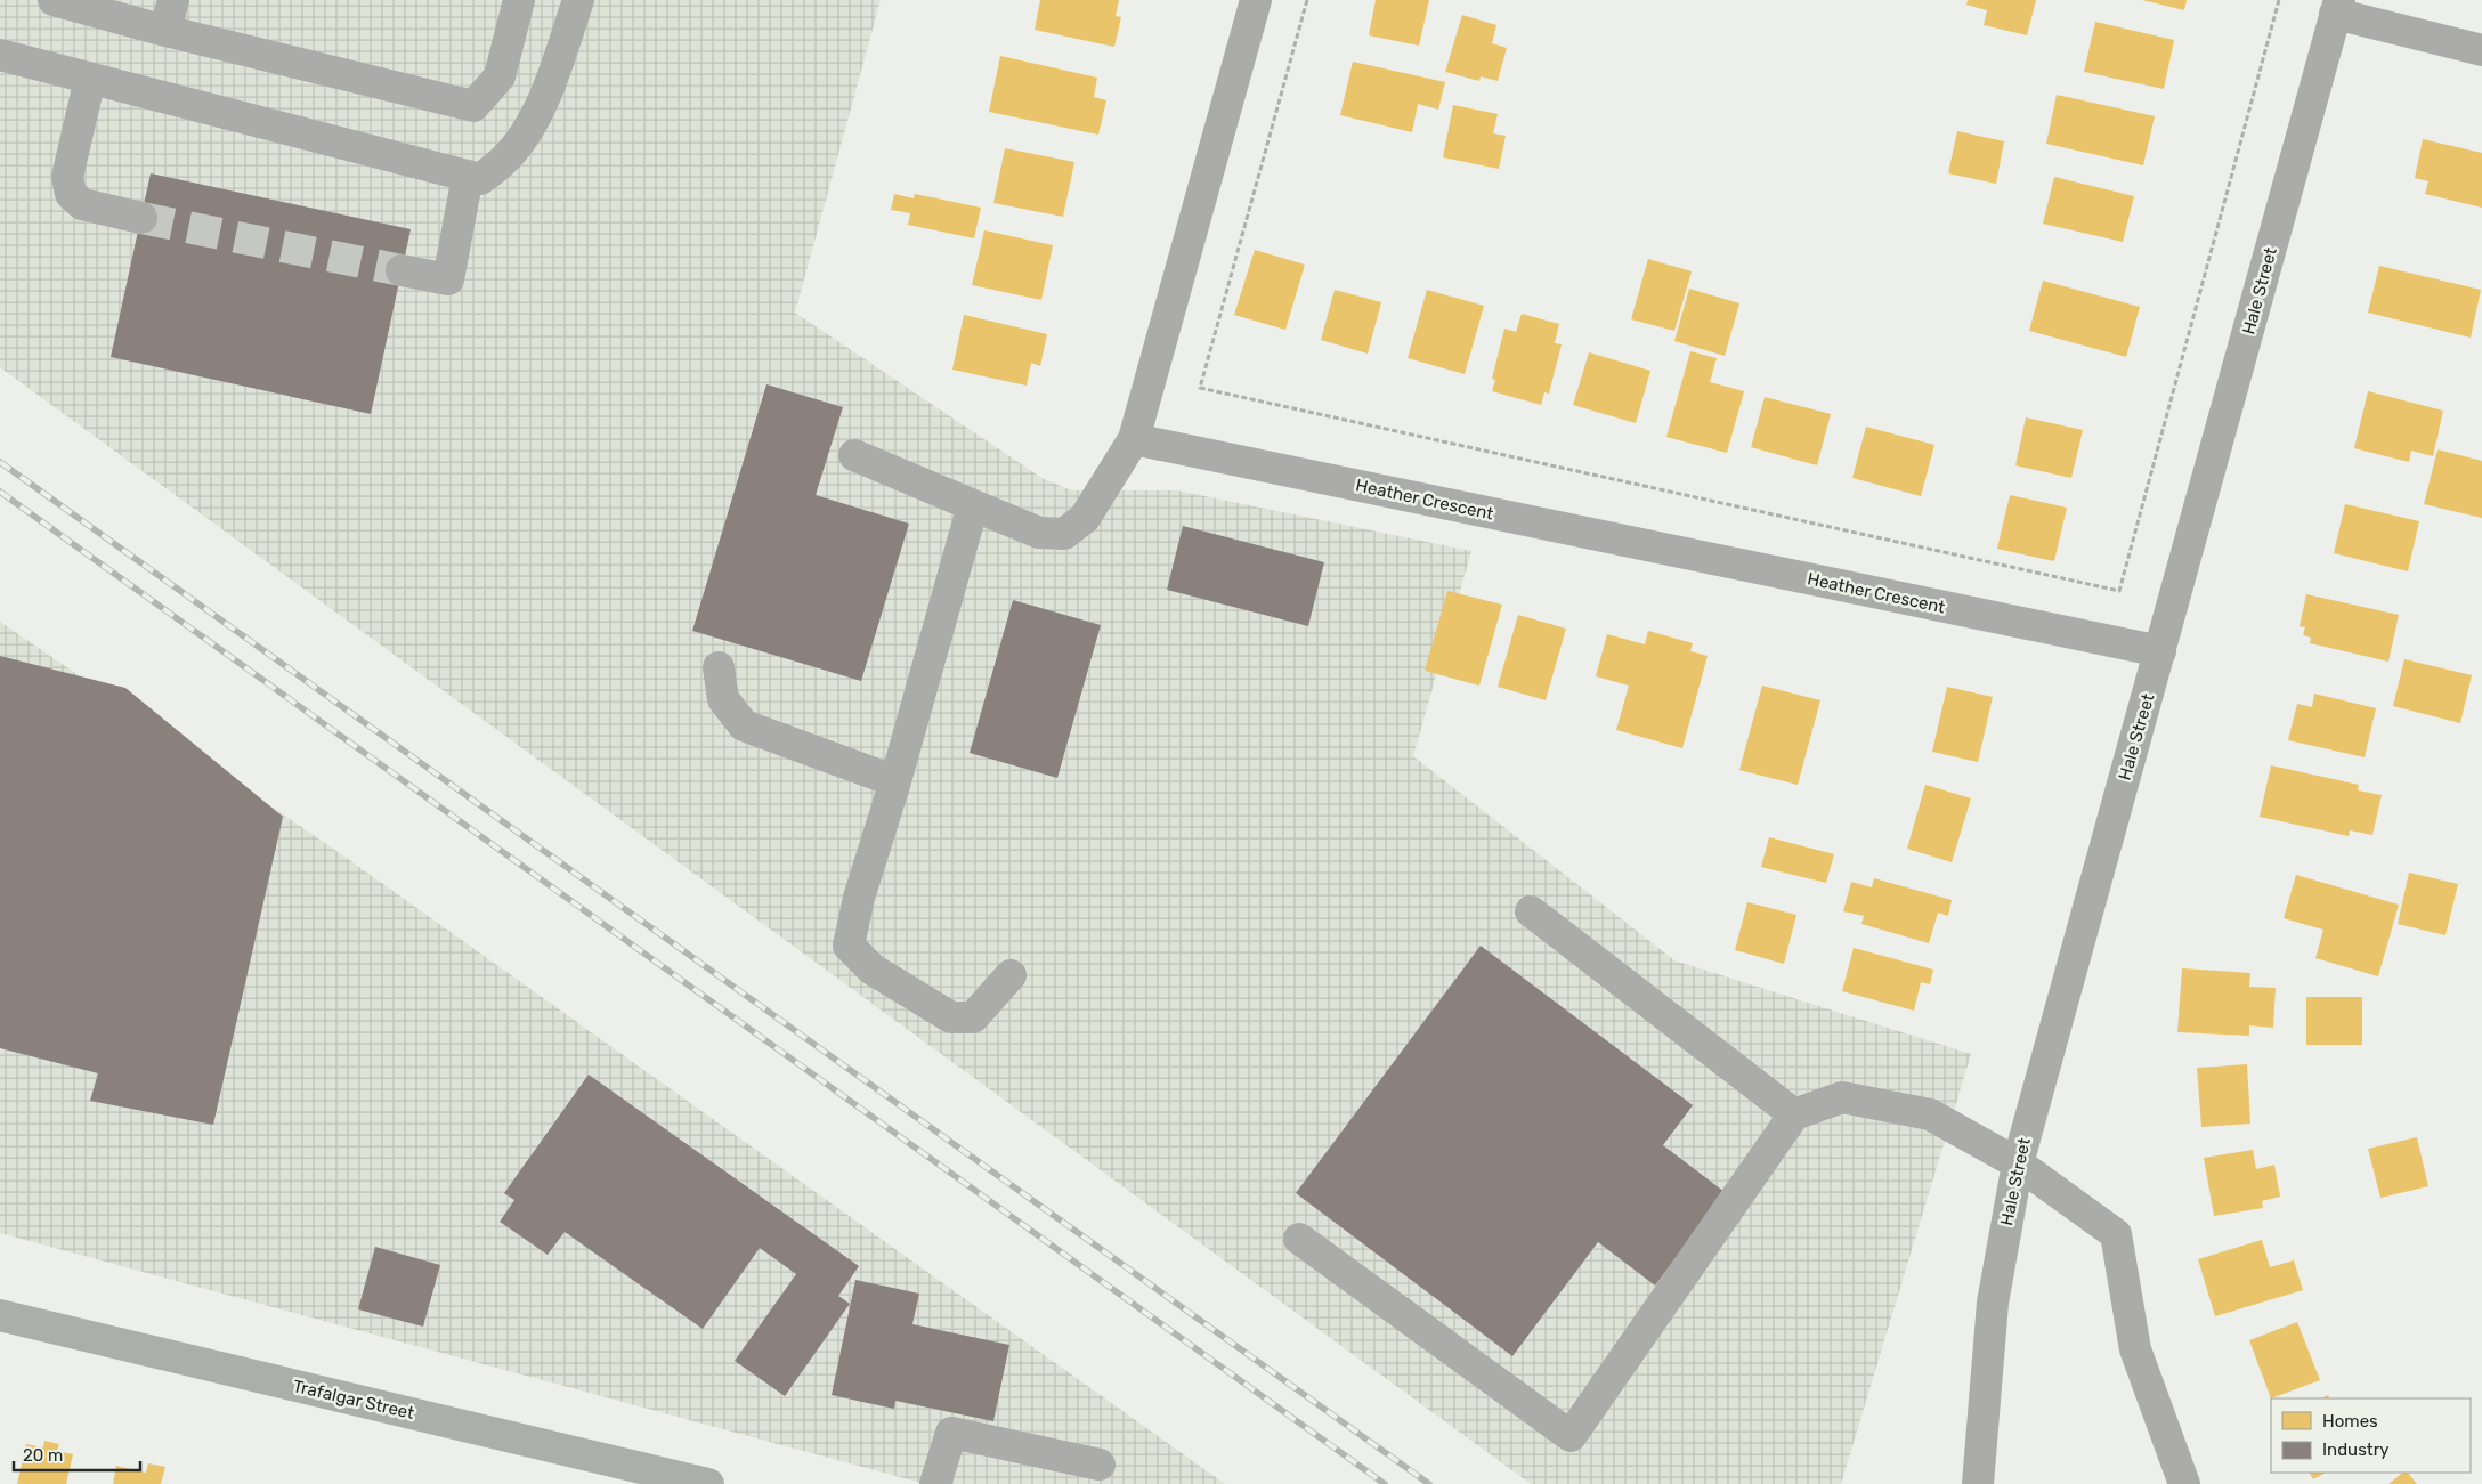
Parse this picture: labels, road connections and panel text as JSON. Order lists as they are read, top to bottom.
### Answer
{
  "streets": {
    "main road": ["Trafalgar Street"],
    "street": ["Hale Street", "Heather Crescent"]
  },
  "crossings": [
    ["Hale Street", "Heather Crescent"]
  ],
  "legend": ["Homes", "Industry"],
  "scale_bar": "20 m"
}
